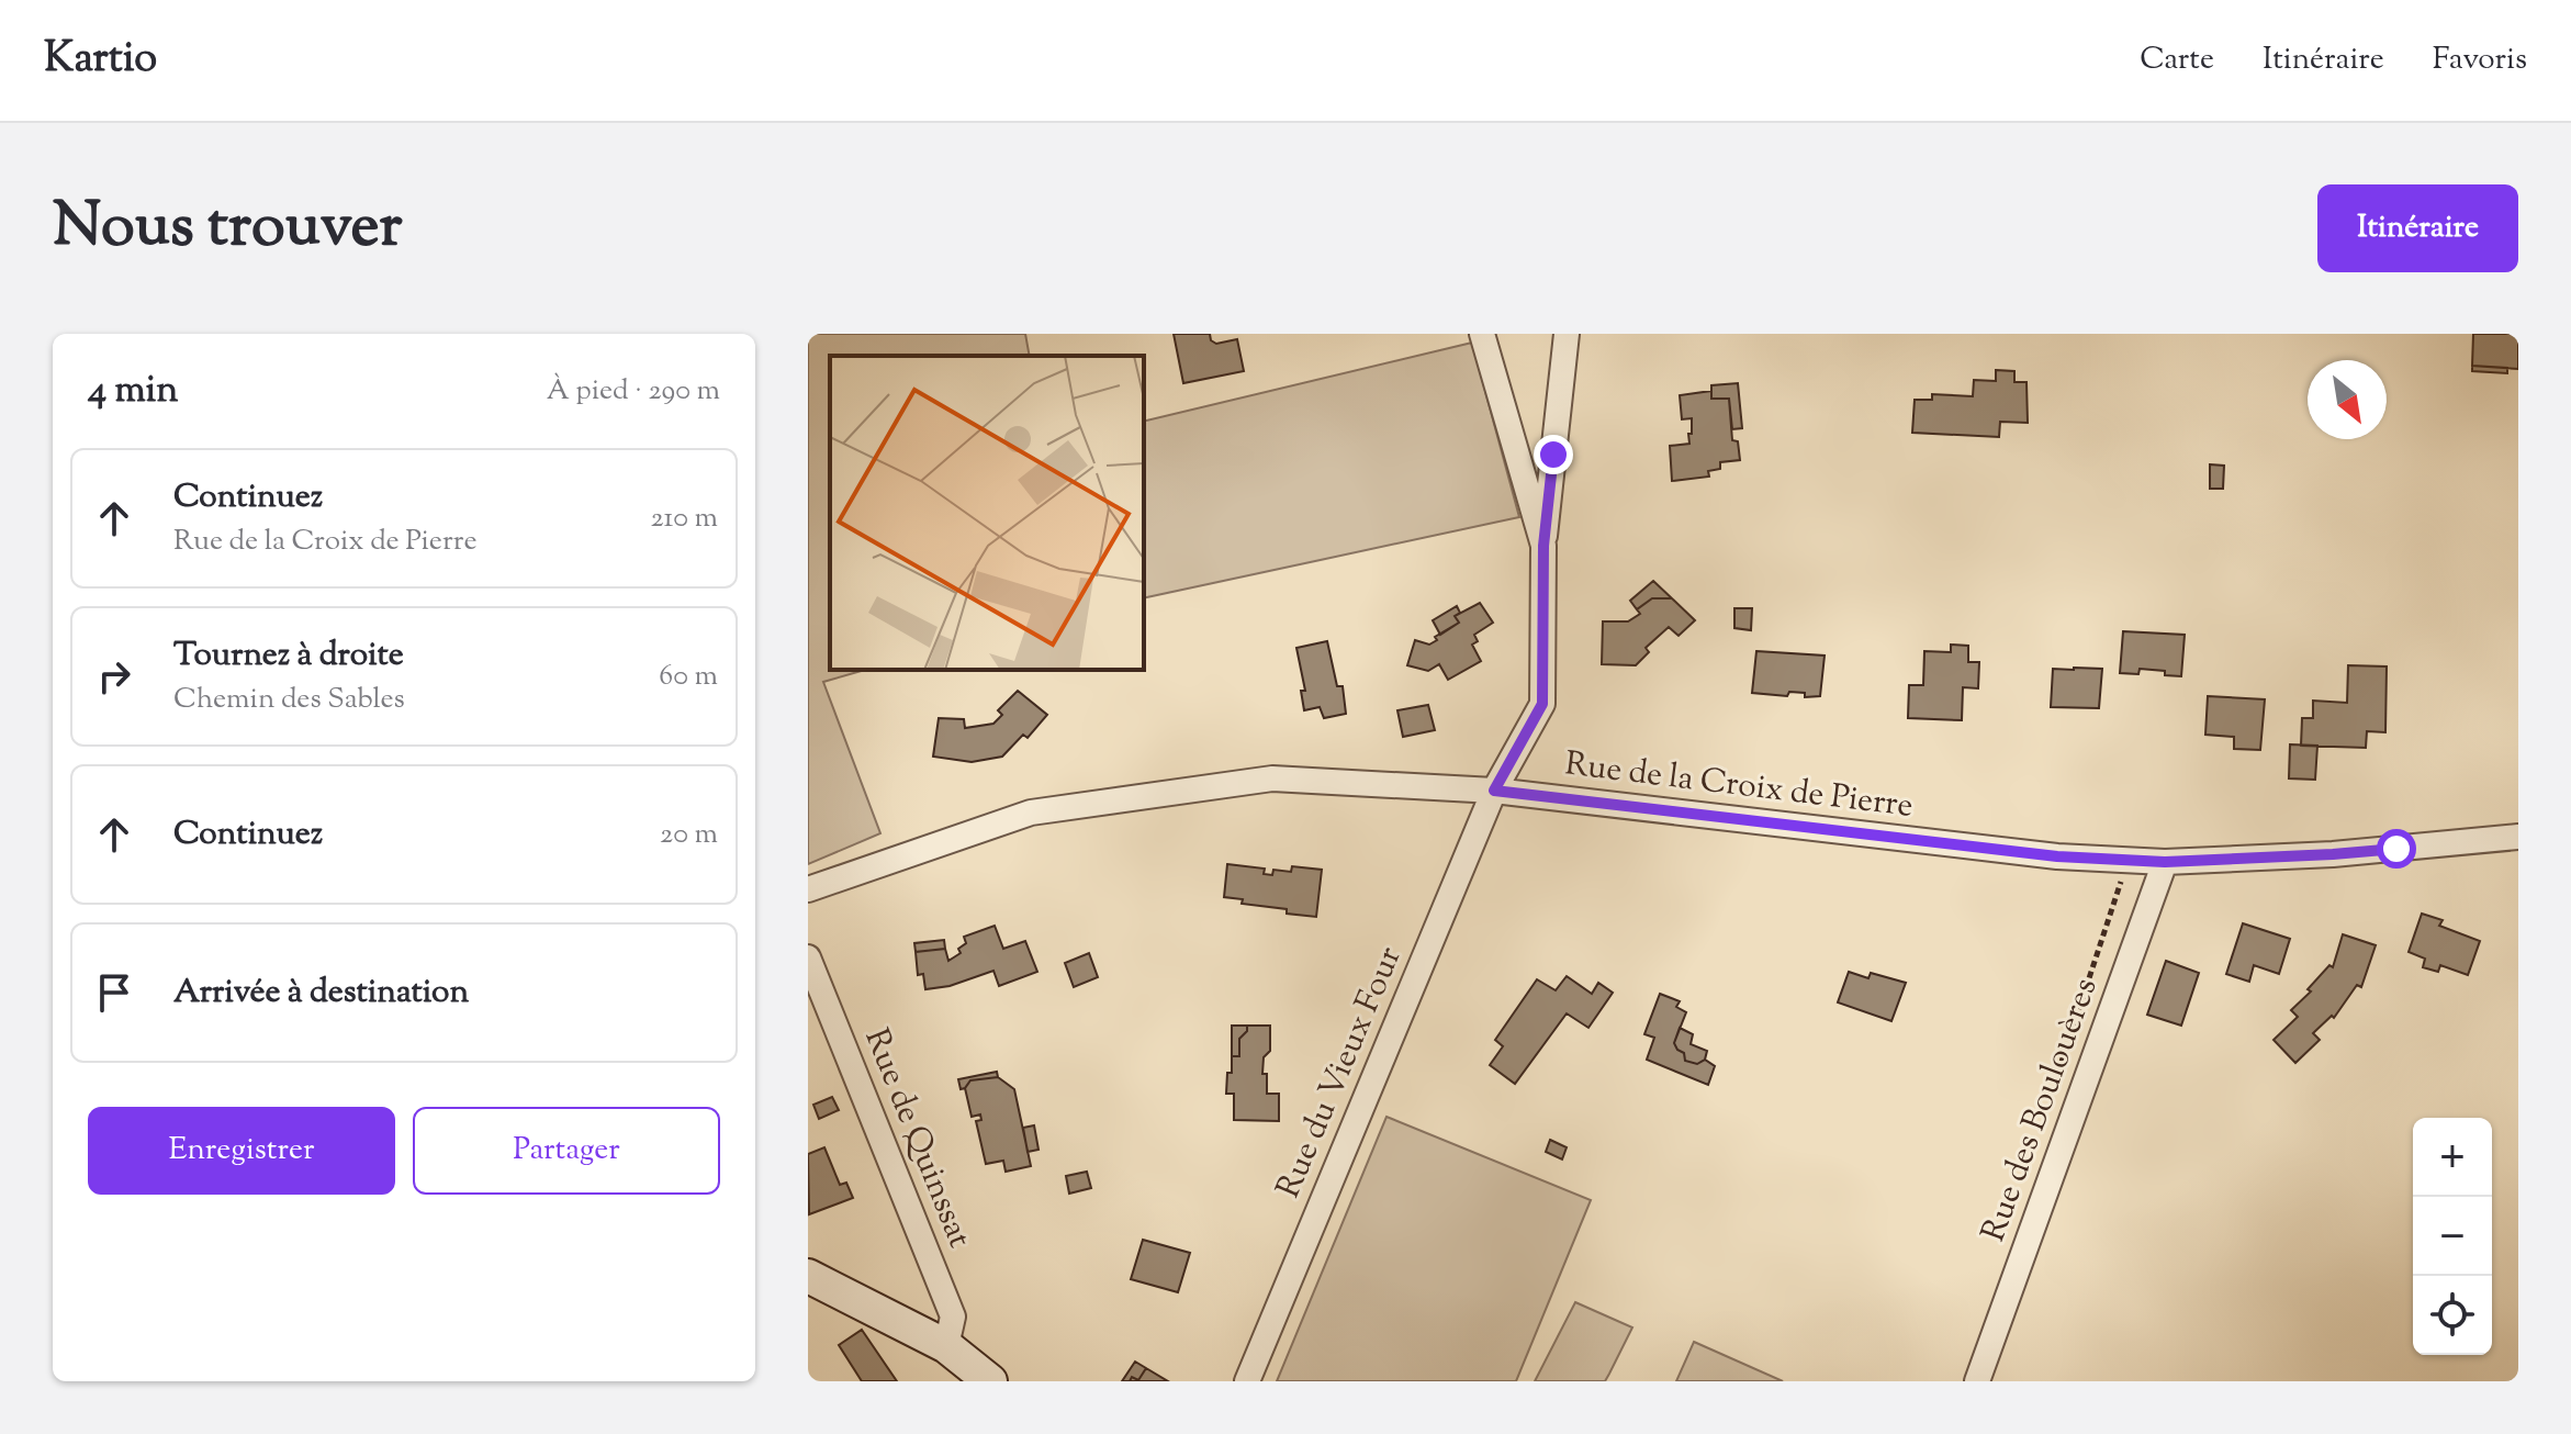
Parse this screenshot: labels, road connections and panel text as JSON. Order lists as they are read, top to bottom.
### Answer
{
  "streets": {
    "street": [
      "Rue de la Croix de Pierre",
      "Rue du Vieux Four",
      "Rue des Boulouères",
      "Rue de Quinssat"
    ]
  },
  "crossings": [
    ["Rue de la Croix de Pierre", "Rue du Vieux Four"],
    ["Rue de la Croix de Pierre", "Rue des Boulouères"]
  ],
  "north": "bottom right",
  "page": {
    "header": "Kartio",
    "nav": ["Carte", "Itinéraire", "Favoris"],
    "title": "Nous trouver",
    "buttons": [
      "Itinéraire",
      ["Enregistrer", "Partager"]
    ],
    "heading": ["4 min", "À pied · 290 m"],
    "list": [
      ["Continuez", "Rue de la Croix de Pierre", "210 m"],
      ["Tournez à droite", "Chemin des Sables", "60 m"],
      ["Continuez", "20 m"],
      "Arrivée à destination"
    ],
    "map_buttons": ["+", "−"]
  }
}
